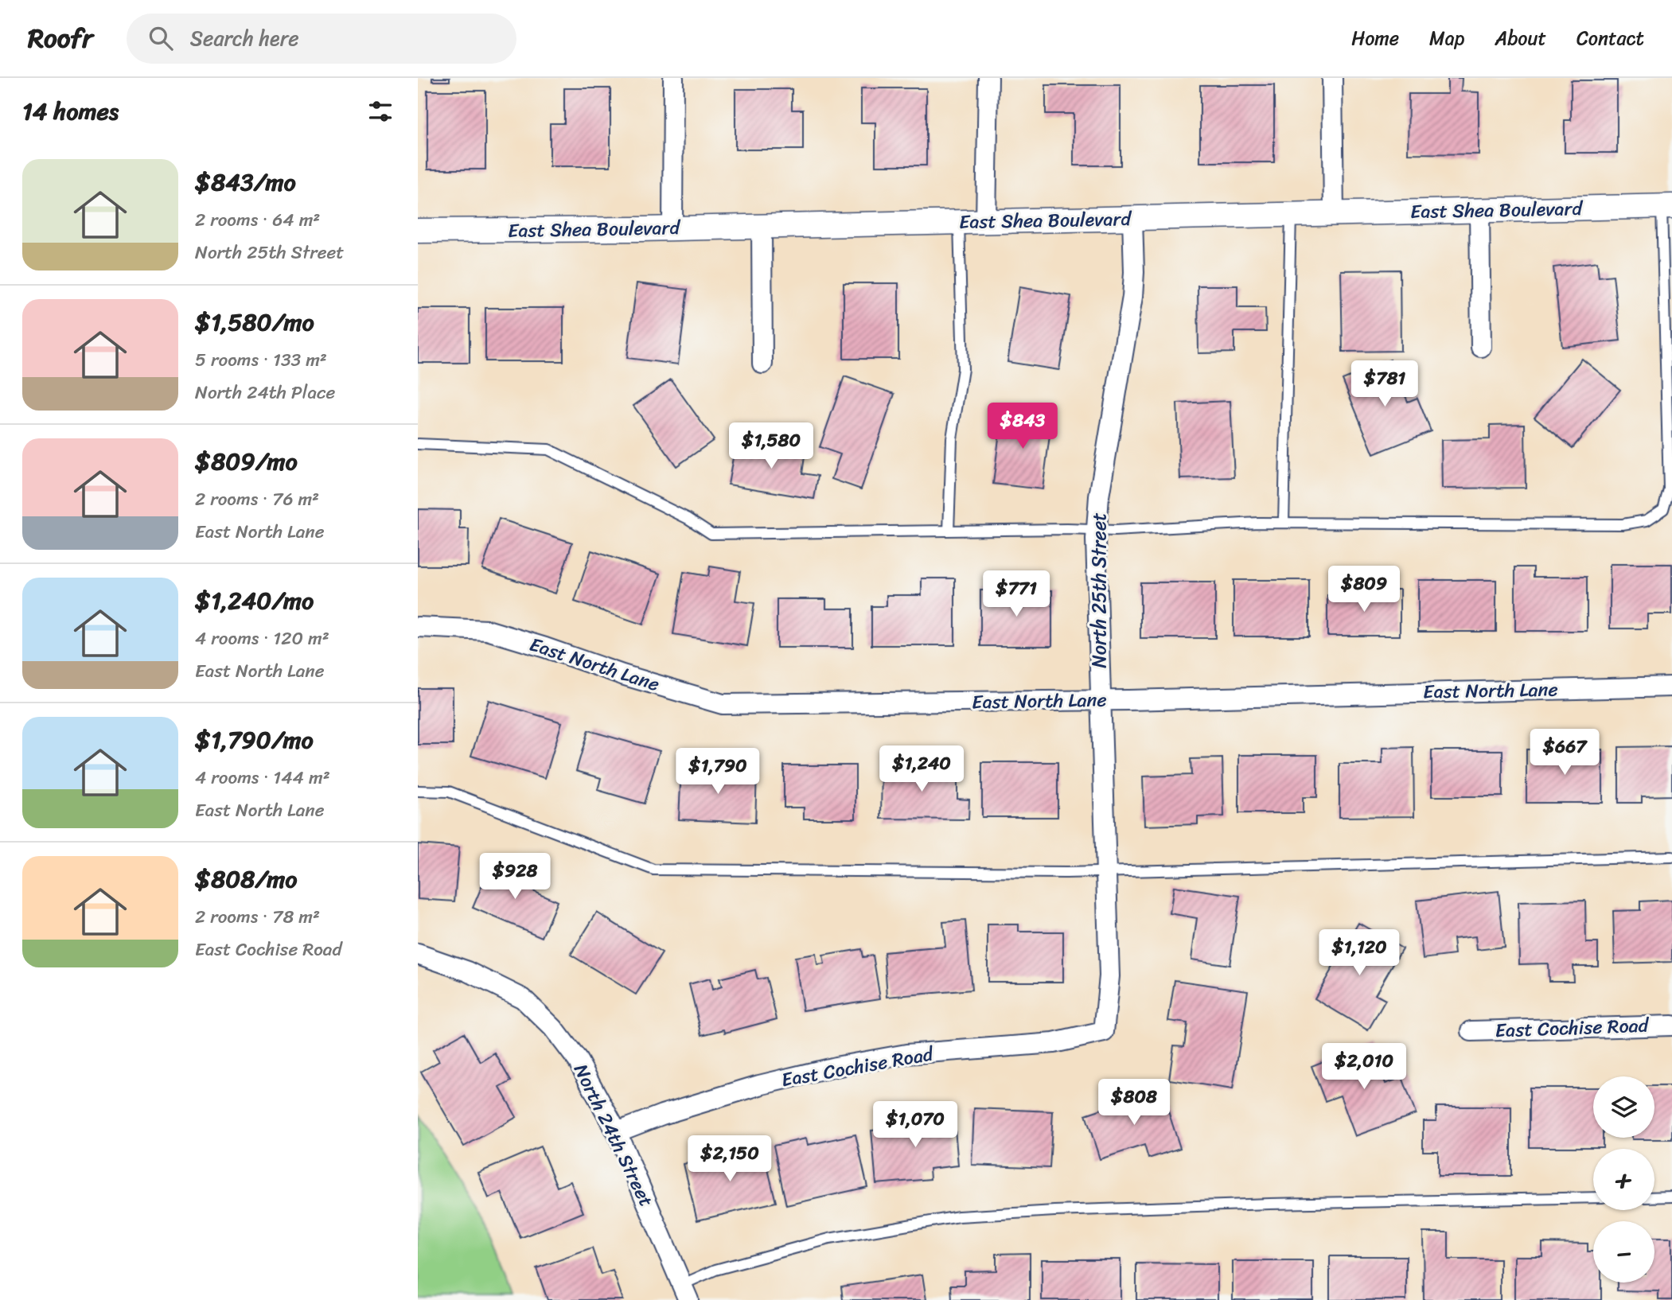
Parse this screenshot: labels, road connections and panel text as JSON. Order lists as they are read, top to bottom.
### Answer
{
  "streets": {
    "street": [
      "East Shea Boulevard",
      "North 25th Street",
      "East North Lane",
      "East Cochise Road",
      "North 24th Street"
    ]
  },
  "crossings": [
    ["East Shea Boulevard", "North 25th Street"],
    ["North 25th Street", "East North Lane"],
    ["North 25th Street", "East Cochise Road"],
    ["East Cochise Road", "North 24th Street"]
  ],
  "page": {
    "header": "Roofr",
    "search": "Search here",
    "nav": [
      "Home",
      "Map",
      "About",
      "Contact"
    ],
    "heading": "14 homes",
    "list": [
      {
        "name": "$843/mo",
        "note": "2 rooms · 64 m² · North 25th Street"
      },
      {
        "name": "$1,580/mo",
        "note": "5 rooms · 133 m² · North 24th Place"
      },
      {
        "name": "$809/mo",
        "note": "2 rooms · 76 m² · East North Lane"
      },
      {
        "name": "$1,240/mo",
        "note": "4 rooms · 120 m² · East North Lane"
      },
      {
        "name": "$1,790/mo",
        "note": "4 rooms · 144 m² · East North Lane"
      },
      {
        "name": "$808/mo",
        "note": "2 rooms · 78 m² · East Cochise Road"
      }
    ],
    "price": [
      "$781",
      "$843",
      "$1,580",
      "$809",
      "$771",
      "$667",
      "$1,240",
      "$1,790",
      "$928",
      "$1,120",
      "$2,010",
      "$808",
      "$1,070",
      "$2,150"
    ],
    "map_buttons": ["+", "−"]
  }
}
